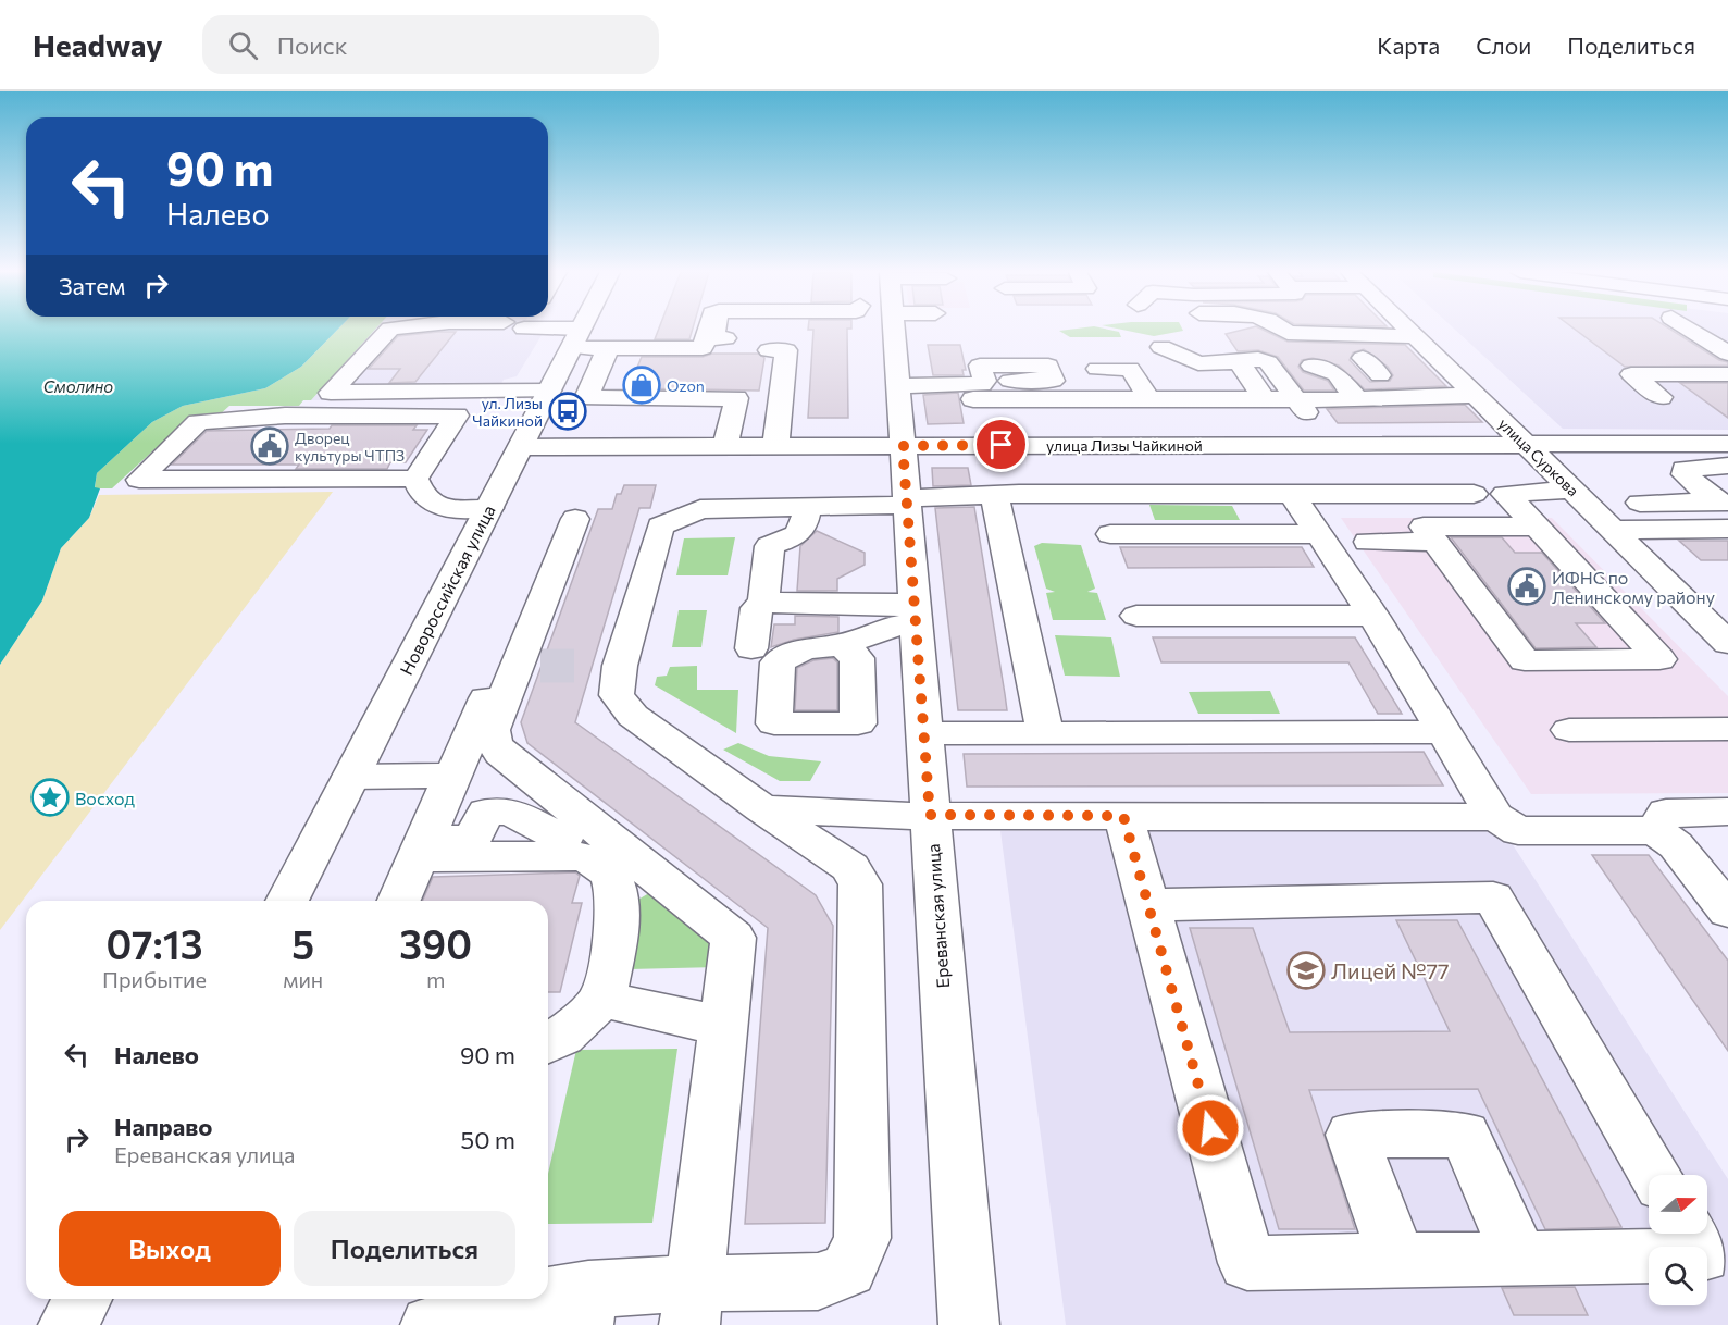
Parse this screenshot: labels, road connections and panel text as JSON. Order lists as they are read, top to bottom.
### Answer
{
  "streets": {
    "street": [
      "улица Лизы Чайкиной",
      "улица Суркова",
      "Новороссийская улица",
      "Ереванская улица"
    ]
  },
  "crossings": [
    ["улица Лизы Чайкиной", "улица Суркова"],
    ["улица Лизы Чайкиной", "Новороссийская улица"],
    ["улица Лизы Чайкиной", "Ереванская улица"]
  ],
  "water": ["Смолино"],
  "places": {
    "shop": ["Ozon"],
    "bus stop": ["ул. Лизы Чайкиной"],
    "public building": ["Дворец культуры ЧТПЗ", "ИФНС по Ленинскому району"],
    "place": ["Восход"],
    "school or university": ["Лицей №77"]
  },
  "north": "right",
  "page": {
    "header": "Headway",
    "search": "Поиск",
    "nav": ["Карта", "Слои", "Поделиться"],
    "turn": ["90 m", "Налево"],
    "then": "Затем",
    "eta": [
      "07:13",
      "Прибытие",
      "5",
      "мин",
      "390",
      "m"
    ],
    "list": [
      {
        "name": "Налево",
        "value": "90 m"
      },
      {
        "name": "Направо",
        "note": "Ереванская улица",
        "value": "50 m"
      }
    ],
    "buttons": ["Выход", "Поделиться"]
  }
}
